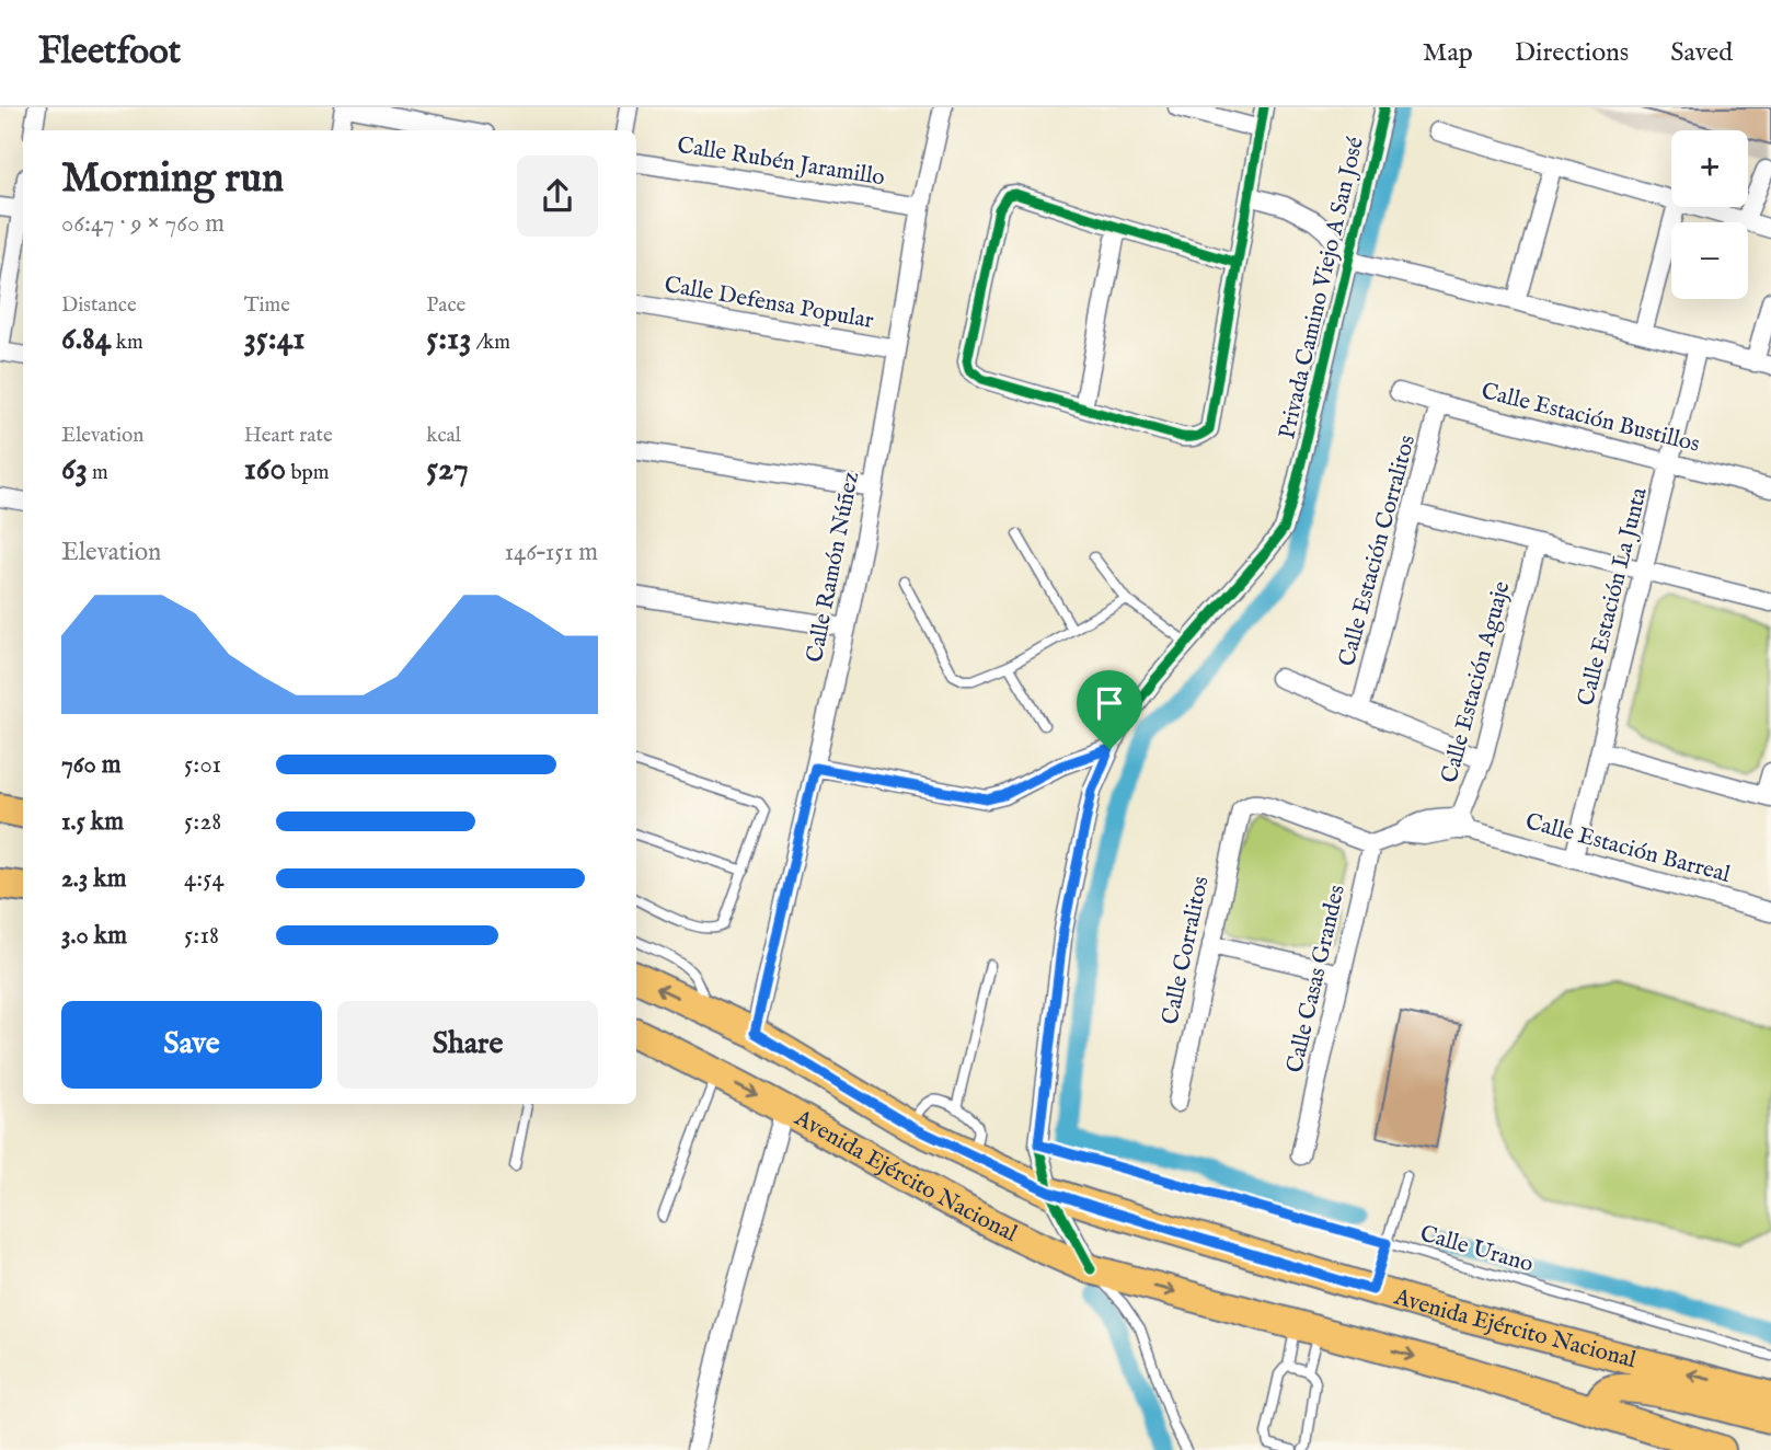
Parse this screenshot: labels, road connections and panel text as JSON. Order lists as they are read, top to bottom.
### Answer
{
  "streets": {
    "main road": ["Avenida Ejército Nacional"],
    "street": [
      "Calle Rubén Jaramillo",
      "Privada Camino Viejo A San José",
      "Calle Defensa Popular",
      "Calle Estación Bustillos",
      "Calle Estación Corralitos",
      "Calle Ramón Núñez",
      "Calle Estación La Junta",
      "Calle Estación Aguaje",
      "Calle Estación Barreal",
      "Calle Corralitos",
      "Calle Casas Grandes"
    ],
    "lane": ["Calle Urano"]
  },
  "crossings": [
    ["Calle Rubén Jaramillo", "Calle Ramón Núñez"],
    ["Calle Defensa Popular", "Calle Ramón Núñez"],
    ["Calle Estación Bustillos", "Calle Estación Corralitos"],
    ["Calle Estación Bustillos", "Calle Estación La Junta"],
    ["Calle Ramón Núñez", "Avenida Ejército Nacional"],
    ["Calle Estación La Junta", "Calle Estación Barreal"],
    ["Calle Estación Aguaje", "Calle Estación Barreal"],
    ["Calle Corralitos", "Calle Casas Grandes"]
  ],
  "page": {
    "header": "Fleetfoot",
    "nav": ["Map", "Directions", "Saved"],
    "map_buttons": ["+", "−"],
    "heading": ["Morning run", "06:47 · 9 × 760 m"],
    "stats": [
      ["Distance", "6.84 km"],
      ["Time", "35:41"],
      ["Pace", "5:13 /km"],
      ["Elevation", "63 m"],
      ["Heart rate", "160 bpm"],
      ["kcal", "527"]
    ],
    "chart": ["Elevation", "146–151 m"],
    "list": [
      {
        "name": "760 m",
        "note": "5:01"
      },
      {
        "name": "1.5 km",
        "note": "5:28"
      },
      {
        "name": "2.3 km",
        "note": "4:54"
      },
      {
        "name": "3.0 km",
        "note": "5:18"
      }
    ],
    "buttons": ["Save", "Share"]
  }
}
